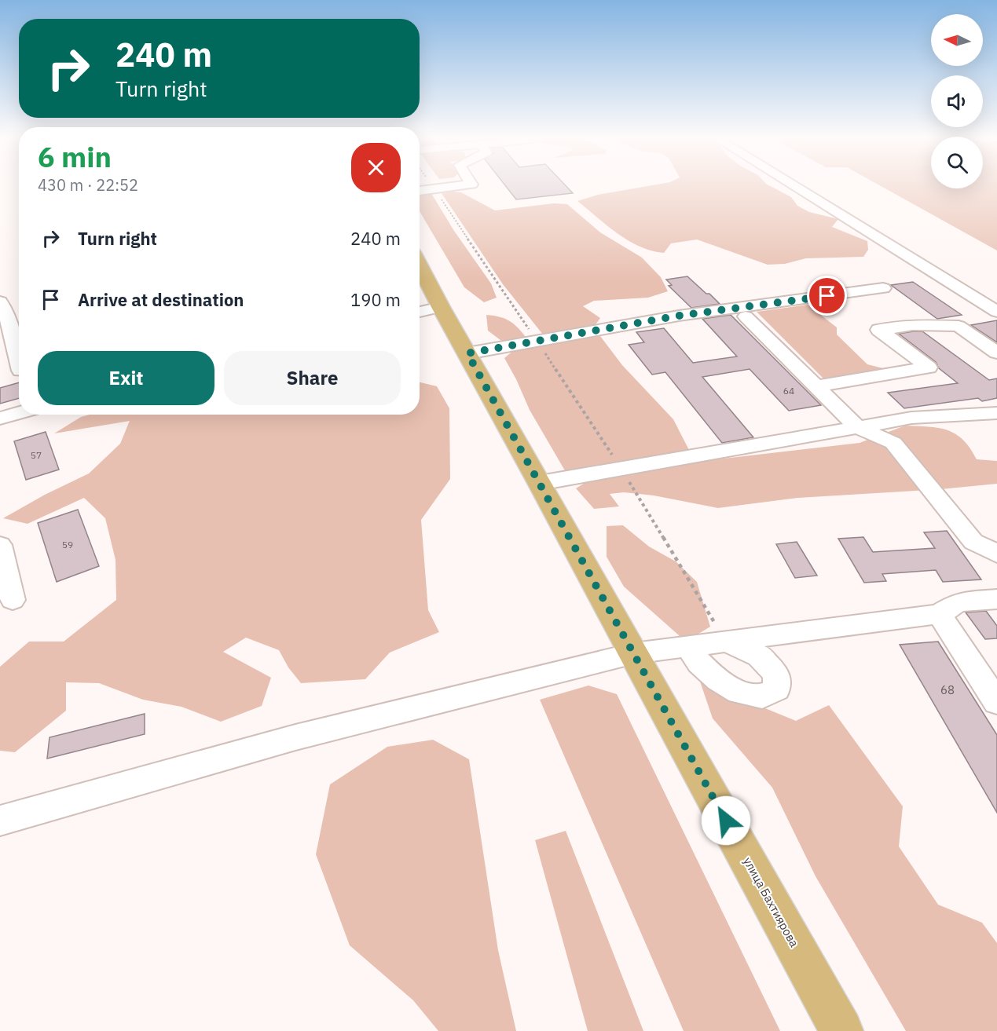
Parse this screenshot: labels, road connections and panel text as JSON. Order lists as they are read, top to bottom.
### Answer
{
  "streets": {
    "main road": ["улица Бахтиярова"]
  },
  "house_numbers": [
    "64",
    "57",
    "59",
    "68"
  ],
  "north": "left",
  "page": {
    "turn": ["240 m", "Turn right"],
    "heading": ["6 min", "430 m · 22:52"],
    "list": [
      {
        "name": "Turn right",
        "value": "240 m"
      },
      {
        "name": "Arrive at destination",
        "value": "190 m"
      }
    ],
    "buttons": ["Exit", "Share"]
  }
}
